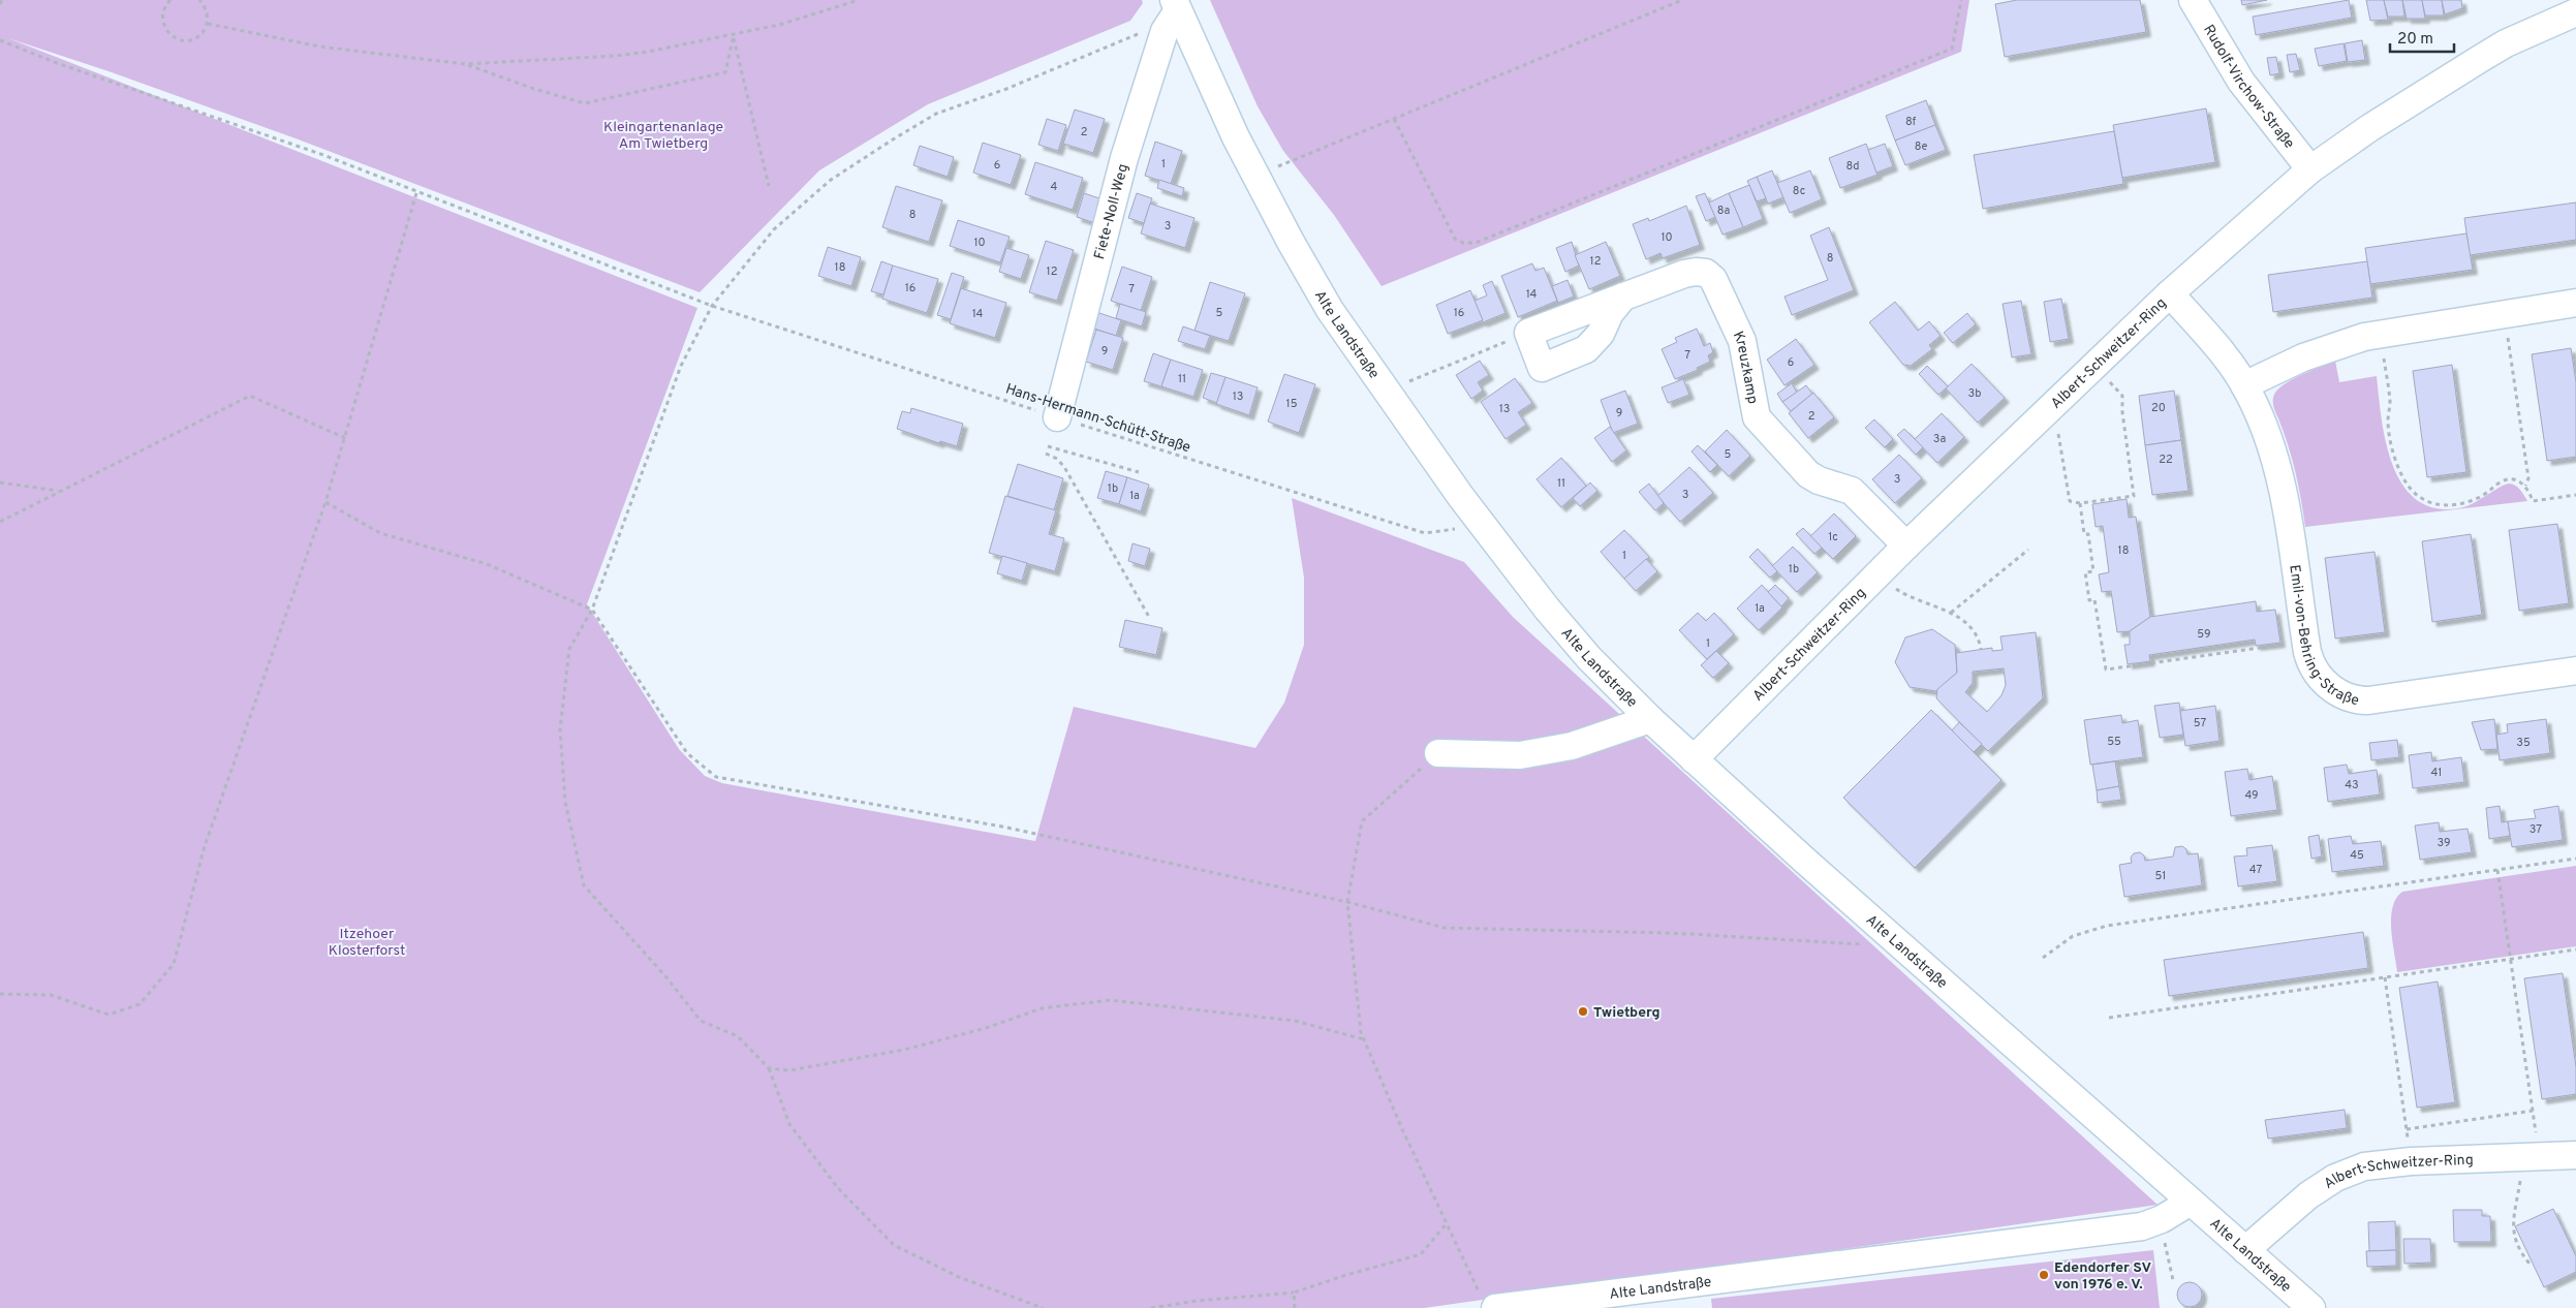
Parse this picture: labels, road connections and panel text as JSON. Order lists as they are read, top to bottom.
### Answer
{
  "streets": {
    "street": [
      "Rudolf-Virchow-Straße",
      "Fiete-Noll-Weg",
      "Alte Landstraße",
      "Albert-Schweitzer-Ring",
      "Kreuzkamp",
      "Emil-von-Behring-Straße"
    ],
    "path": ["Hans-Hermann-Schütt-Straße"]
  },
  "crossings": [
    ["Rudolf-Virchow-Straße", "Albert-Schweitzer-Ring"],
    ["Fiete-Noll-Weg", "Alte Landstraße"],
    ["Fiete-Noll-Weg", "Hans-Hermann-Schütt-Straße"],
    ["Alte Landstraße", "Albert-Schweitzer-Ring"],
    ["Alte Landstraße", "Hans-Hermann-Schütt-Straße"],
    ["Albert-Schweitzer-Ring", "Kreuzkamp"],
    ["Albert-Schweitzer-Ring", "Emil-von-Behring-Straße"]
  ],
  "parks": ["Kleingartenanlage Am Twietberg", "Itzehoer Klosterforst"],
  "places": ["Twietberg", "Edendorfer SV von 1976 e. V."],
  "house_numbers": [
    "8f",
    "2",
    "8e",
    "1",
    "6",
    "8d",
    "4",
    "8c",
    "8a",
    "8",
    "3",
    "10",
    "10",
    "8",
    "12",
    "18",
    "12",
    "16",
    "7",
    "14",
    "5",
    "16",
    "14",
    "9",
    "7",
    "6",
    "11",
    "3b",
    "13",
    "15",
    "20",
    "13",
    "9",
    "2",
    "3a",
    "5",
    "22",
    "3",
    "11",
    "1b",
    "3",
    "1a",
    "1c",
    "18",
    "1",
    "1b",
    "1a",
    "59",
    "1",
    "57",
    "55",
    "35",
    "41",
    "43",
    "49",
    "37",
    "39",
    "45",
    "47",
    "51"
  ],
  "scale_bar": "20 m"
}
